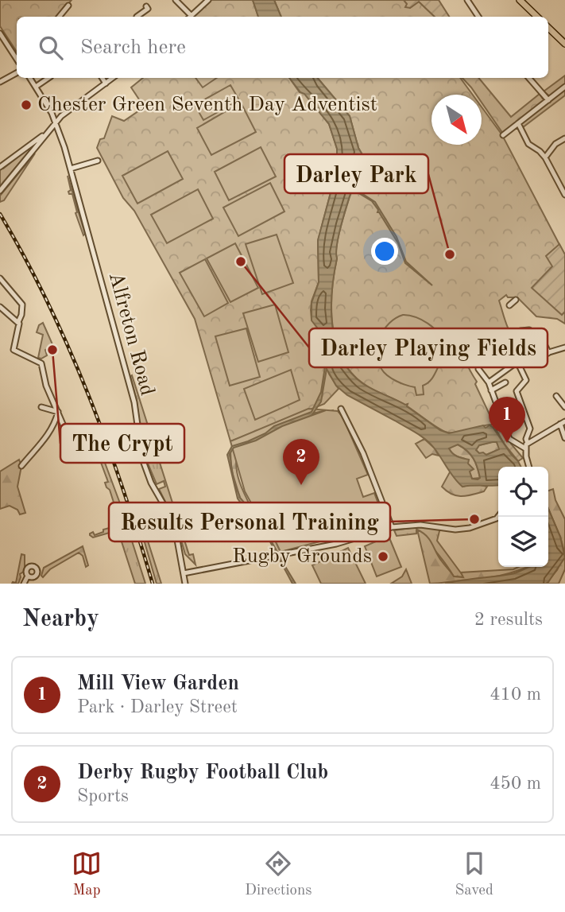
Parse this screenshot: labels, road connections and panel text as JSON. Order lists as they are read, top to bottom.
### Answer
{
  "streets": {
    "street": ["Alfreton Road"]
  },
  "places": [
    "Chester Green Seventh Day Adventist",
    "Darley Park",
    "Darley Playing Fields",
    "The Crypt",
    "Results Personal Training",
    "Rugby Grounds"
  ],
  "north": "bottom right",
  "page": {
    "search": "Search here",
    "pins": ["1", "2"],
    "heading": ["Nearby", "2 results"],
    "list": [
      {
        "mark": "1",
        "name": "Mill View Garden",
        "note": "Park · Darley Street",
        "value": "410 m"
      },
      {
        "mark": "2",
        "name": "Derby Rugby Football Club",
        "note": "Sports",
        "value": "450 m"
      }
    ],
    "nav": ["Map", "Directions", "Saved"]
  }
}
